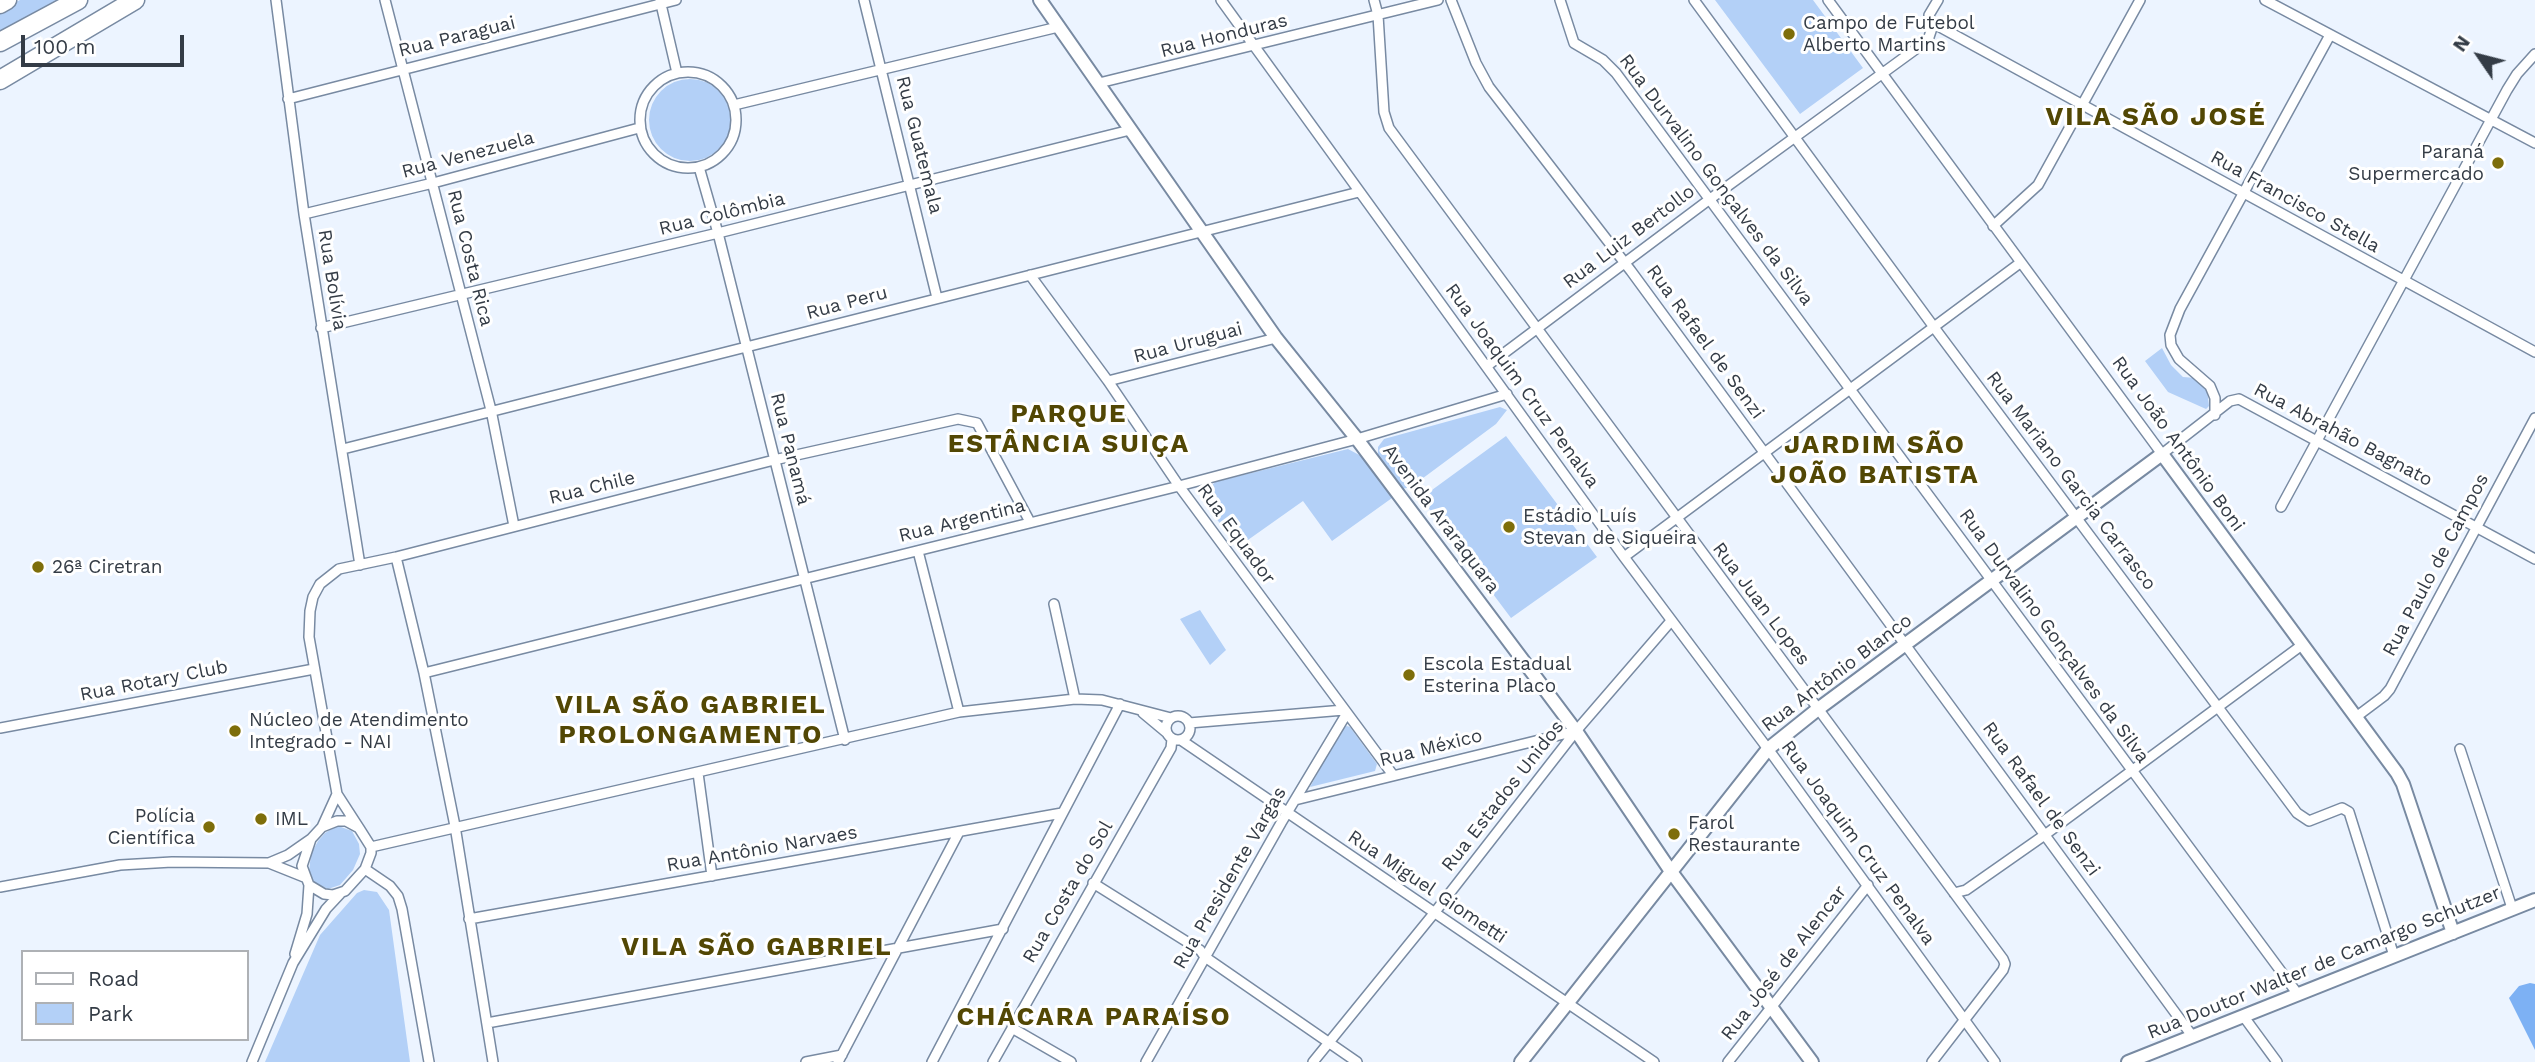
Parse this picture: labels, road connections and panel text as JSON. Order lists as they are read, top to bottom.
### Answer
{
  "streets": {
    "street": [
      "Rua Honduras",
      "Rua Paraguai",
      "Rua Guatemala",
      "Rua Venezuela",
      "Rua Durvalino Gonçalves da Silva",
      "Rua Francisco Stella",
      "Rua Colômbia",
      "Rua Luiz Bertollo",
      "Rua Costa Rica",
      "Rua Bolívia",
      "Rua Peru",
      "Rua Rafael de Senzi",
      "Rua Uruguai",
      "Rua Joaquim Cruz Penalva",
      "Rua Abrahão Bagnato",
      "Rua João Antônio Boni",
      "Rua Panamá",
      "Rua Mariano Garcia Carrasco",
      "Rua Chile",
      "Avenida Araraquara",
      "Rua Argentina",
      "Rua Equador",
      "Rua Paulo de Campos",
      "Rua Juan Lopes",
      "Rua Antônio Blanco",
      "Rua Rotary Club",
      "Rua México",
      "Rua Estados Unidos",
      "Rua Antônio Narvaes",
      "Rua Presidente Vargas",
      "Rua Miguel Giometti",
      "Rua Costa do Sol",
      "Rua José de Alencar",
      "Rua Doutor Walter de Camargo Schutzer"
    ]
  },
  "crossings": [
    ["Rua Honduras", "Rua Joaquim Cruz Penalva"],
    ["Rua Honduras", "Avenida Araraquara"],
    ["Rua Honduras", "Rua Juan Lopes"],
    ["Rua Paraguai", "Rua Costa Rica"],
    ["Rua Paraguai", "Rua Bolívia"],
    ["Rua Guatemala", "Rua Colômbia"],
    ["Rua Guatemala", "Rua Peru"],
    ["Rua Venezuela", "Rua Costa Rica"],
    ["Rua Venezuela", "Rua Bolívia"],
    ["Rua Venezuela", "Rua Panamá"],
    ["Rua Durvalino Gonçalves da Silva", "Rua Luiz Bertollo"],
    ["Rua Durvalino Gonçalves da Silva", "Rua Antônio Blanco"],
    ["Rua Durvalino Gonçalves da Silva", "Rua Doutor Walter de Camargo Schutzer"],
    ["Rua Francisco Stella", "Rua Luiz Bertollo"],
    ["Rua Colômbia", "Rua Costa Rica"],
    ["Rua Colômbia", "Rua Bolívia"],
    ["Rua Colômbia", "Rua Panamá"],
    ["Rua Colômbia", "Avenida Araraquara"],
    ["Rua Luiz Bertollo", "Rua Rafael de Senzi"],
    ["Rua Luiz Bertollo", "Rua Joaquim Cruz Penalva"],
    ["Rua Luiz Bertollo", "Rua João Antônio Boni"],
    ["Rua Luiz Bertollo", "Rua Mariano Garcia Carrasco"],
    ["Rua Luiz Bertollo", "Rua Juan Lopes"],
    ["Rua Costa Rica", "Rua Peru"],
    ["Rua Costa Rica", "Rua Chile"],
    ["Rua Bolívia", "Rua Peru"],
    ["Rua Bolívia", "Rua Chile"],
    ["Rua Peru", "Rua Joaquim Cruz Penalva"],
    ["Rua Peru", "Rua Panamá"],
    ["Rua Peru", "Avenida Araraquara"],
    ["Rua Peru", "Rua Equador"],
    ["Rua Rafael de Senzi", "Rua Antônio Blanco"],
    ["Rua Rafael de Senzi", "Rua Doutor Walter de Camargo Schutzer"],
    ["Rua Uruguai", "Avenida Araraquara"],
    ["Rua Uruguai", "Rua Equador"],
    ["Rua Joaquim Cruz Penalva", "Rua Argentina"],
    ["Rua Joaquim Cruz Penalva", "Rua Juan Lopes"],
    ["Rua Joaquim Cruz Penalva", "Rua Antônio Blanco"],
    ["Rua Joaquim Cruz Penalva", "Rua Estados Unidos"],
    ["Rua Joaquim Cruz Penalva", "Rua José de Alencar"],
    ["Rua Abrahão Bagnato", "Rua Paulo de Campos"],
    ["Rua Abrahão Bagnato", "Rua Antônio Blanco"],
    ["Rua João Antônio Boni", "Rua Paulo de Campos"],
    ["Rua João Antônio Boni", "Rua Antônio Blanco"],
    ["Rua João Antônio Boni", "Rua Doutor Walter de Camargo Schutzer"],
    ["Rua Panamá", "Rua Chile"],
    ["Rua Panamá", "Rua Argentina"],
    ["Rua Panamá", "Rua Miguel Giometti"],
    ["Rua Mariano Garcia Carrasco", "Rua Antônio Blanco"],
    ["Rua Mariano Garcia Carrasco", "Rua Doutor Walter de Camargo Schutzer"],
    ["Rua Chile", "Rua Argentina"],
    ["Rua Chile", "Rua Rotary Club"],
    ["Avenida Araraquara", "Rua Argentina"],
    ["Avenida Araraquara", "Rua Antônio Blanco"],
    ["Avenida Araraquara", "Rua México"],
    ["Avenida Araraquara", "Rua Estados Unidos"],
    ["Avenida Araraquara", "Rua José de Alencar"],
    ["Rua Argentina", "Rua Equador"],
    ["Rua Equador", "Rua México"],
    ["Rua Equador", "Rua Presidente Vargas"],
    ["Rua Juan Lopes", "Rua Antônio Blanco"],
    ["Rua Antônio Blanco", "Rua Miguel Giometti"],
    ["Rua México", "Rua Estados Unidos"],
    ["Rua México", "Rua Presidente Vargas"],
    ["Rua Estados Unidos", "Rua Miguel Giometti"],
    ["Rua Presidente Vargas", "Rua Miguel Giometti"],
    ["Rua Miguel Giometti", "Rua Costa do Sol"]
  ],
  "districts": [
    "VILA SÃO JOSÉ",
    "PARQUE ESTÂNCIA SUIÇA",
    "JARDIM SÃO JOÃO BATISTA",
    "VILA SÃO GABRIEL PROLONGAMENTO",
    "VILA SÃO GABRIEL",
    "CHÁCARA PARAÍSO"
  ],
  "places": [
    "Campo de Futebol Alberto Martins",
    "Paraná Supermercado",
    "Estádio Luís Stevan de Siqueira",
    "26ª Ciretran",
    "Escola Estadual Esterina Placo",
    "Núcleo de Atendimento Integrado - NAI",
    "IML",
    "Polícia Científica",
    "Farol Restaurante"
  ],
  "legend": ["Road", "Park"],
  "scale_bar": "100 m",
  "north": "top left"
}
